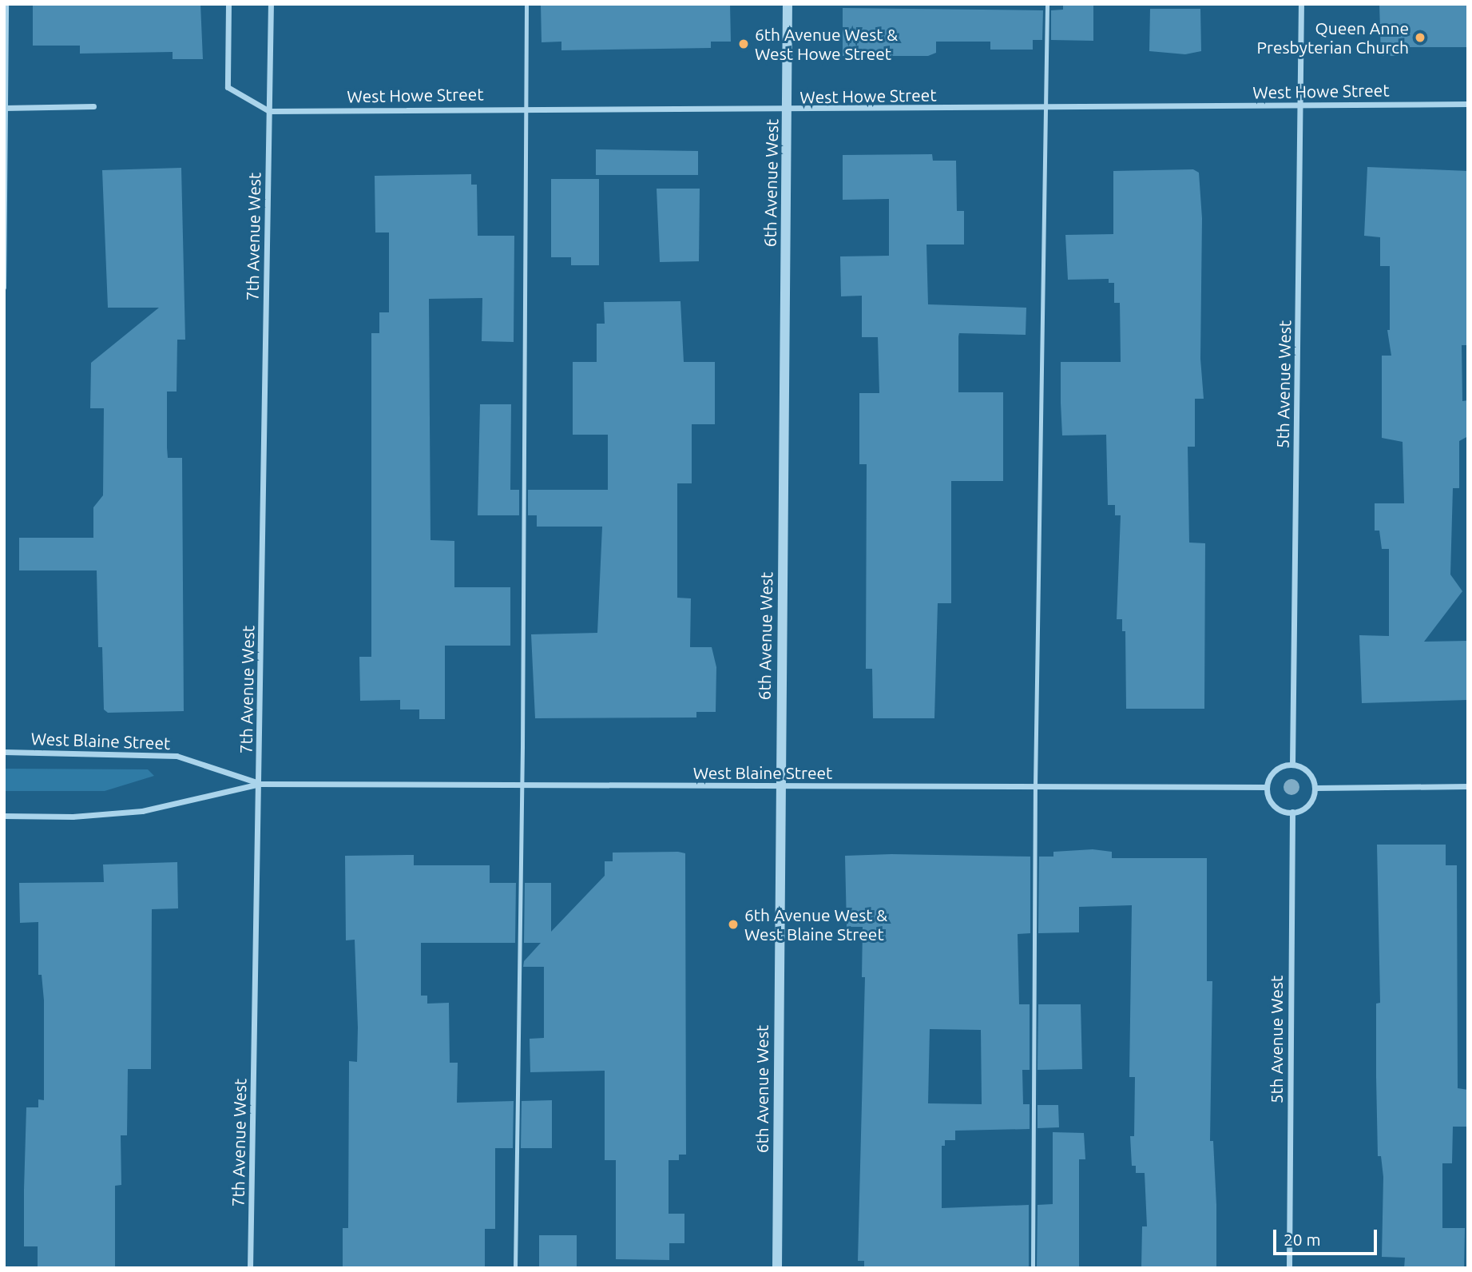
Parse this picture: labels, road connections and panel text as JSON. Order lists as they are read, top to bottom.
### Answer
{
  "streets": {
    "street": [
      "West Howe Street",
      "6th Avenue West",
      "7th Avenue West",
      "5th Avenue West",
      "West Blaine Street"
    ]
  },
  "crossings": [
    ["West Howe Street", "6th Avenue West"],
    ["West Howe Street", "7th Avenue West"],
    ["West Howe Street", "5th Avenue West"],
    ["6th Avenue West", "West Blaine Street"],
    ["7th Avenue West", "West Blaine Street"],
    ["5th Avenue West", "West Blaine Street"]
  ],
  "places": ["Queen Anne Presbyterian Church", "6th Avenue West & West Howe Street", "6th Avenue West & West Blaine Street"],
  "scale_bar": "20 m"
}
